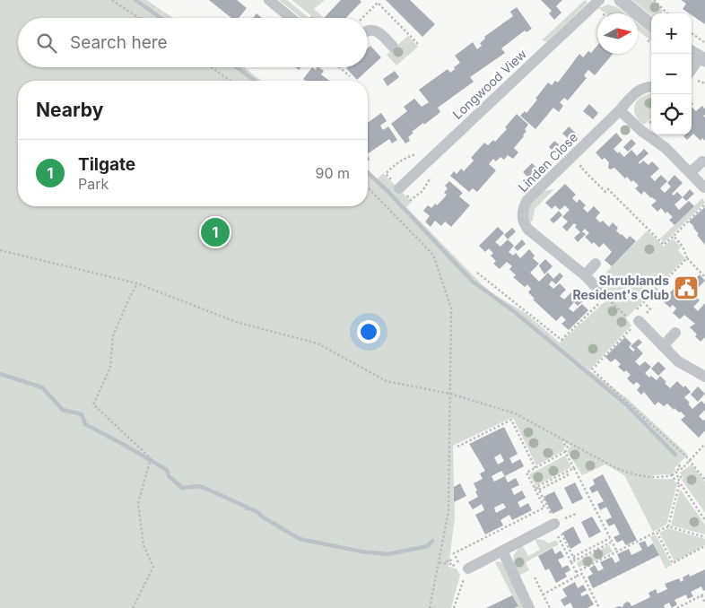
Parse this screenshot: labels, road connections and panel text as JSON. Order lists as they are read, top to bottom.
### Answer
{
  "streets": {
    "street": ["Longwood View", "Linden Close"]
  },
  "places": {
    "public building": ["Shrublands Resident's Club"]
  },
  "north": "right",
  "page": {
    "map_buttons": ["+", "−"],
    "search": "Search here",
    "heading": "Nearby",
    "list": [
      {
        "mark": "1",
        "name": "Tilgate",
        "note": "Park",
        "value": "90 m"
      }
    ],
    "pins": "1"
  }
}
